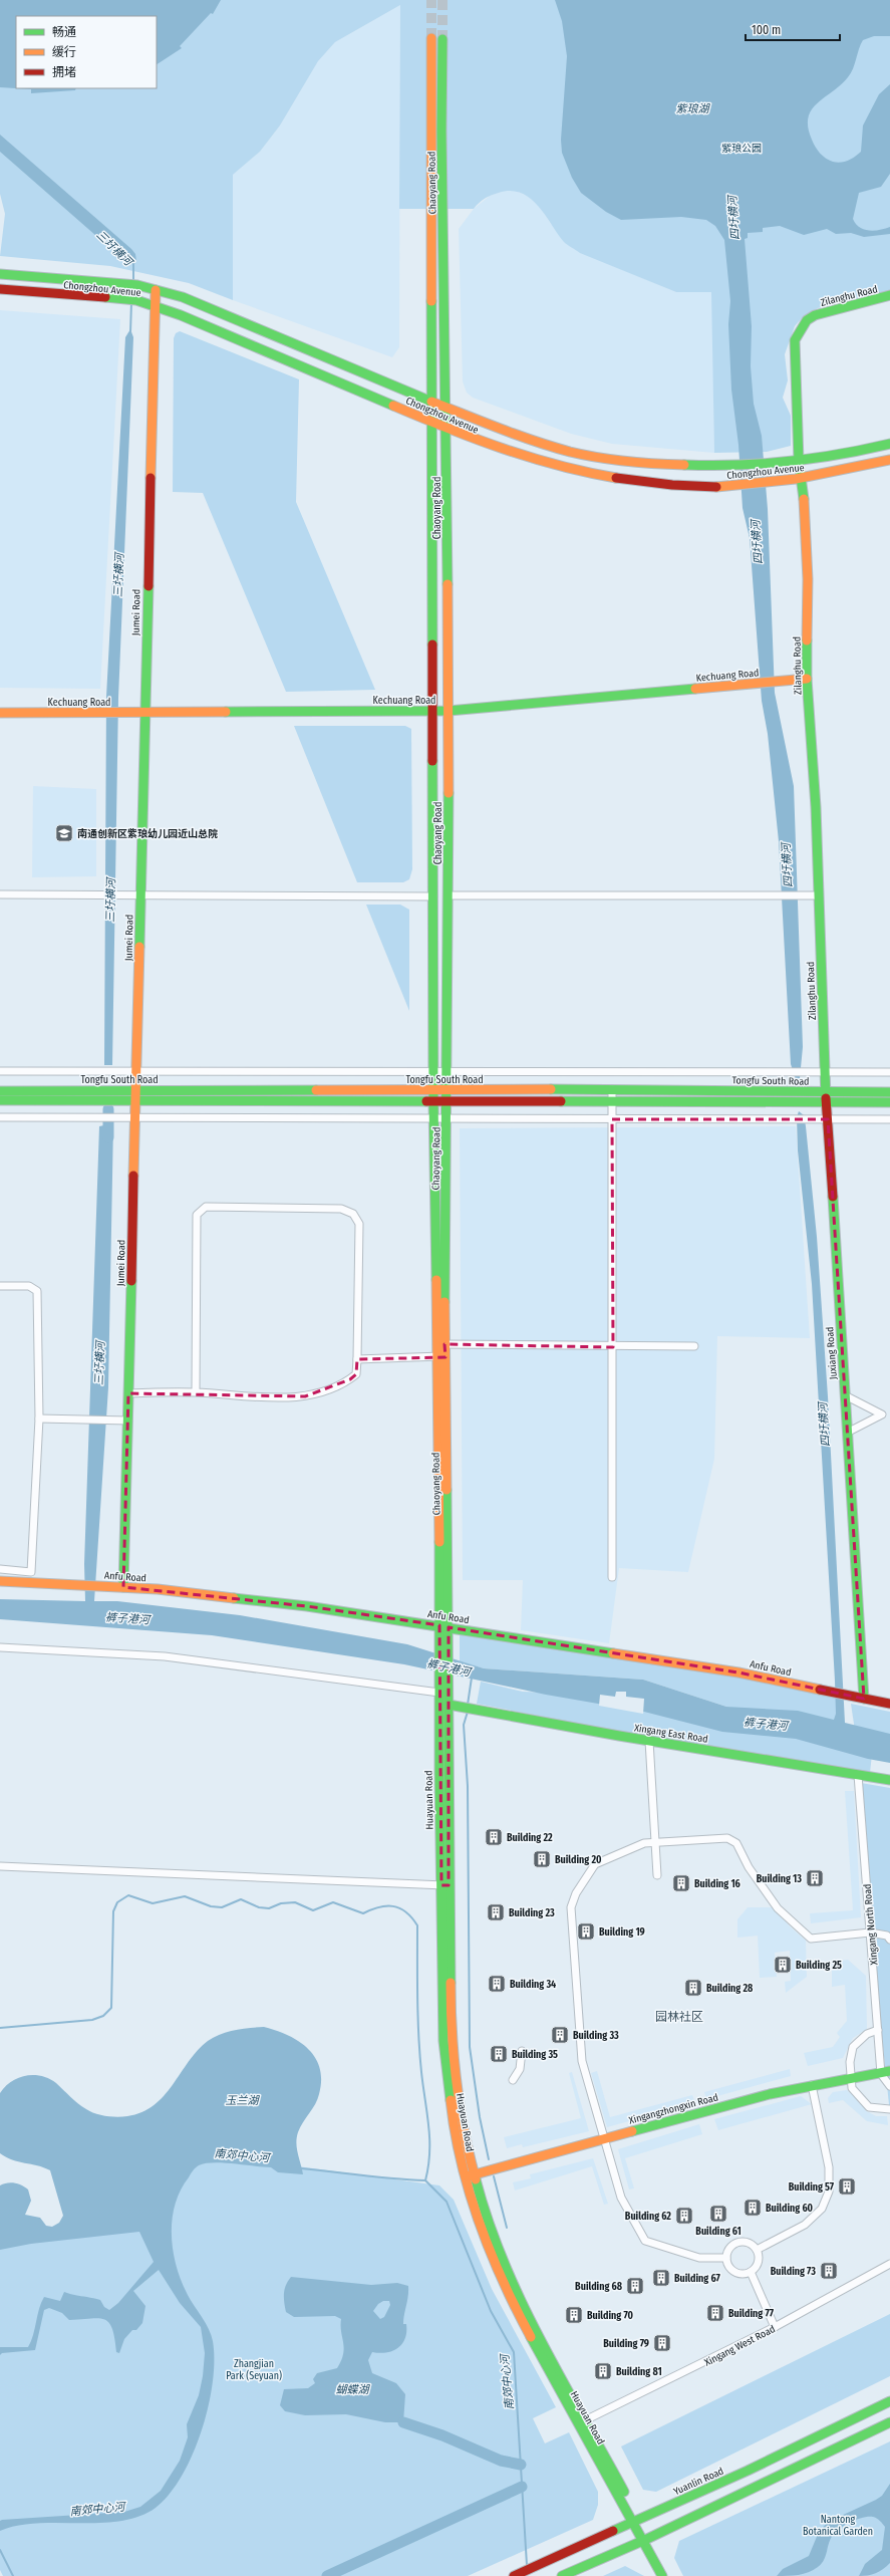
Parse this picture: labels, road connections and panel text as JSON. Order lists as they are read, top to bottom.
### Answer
{
  "streets": {
    "main road": [
      "Chaoyang Road",
      "Chongzhou Avenue",
      "Zilanghu Road",
      "Jumei Road",
      "Kechuang Road",
      "Tongfu South Road",
      "Juxiang Road",
      "Anfu Road",
      "Xingang East Road",
      "Huayuan Road",
      "Xingangzhongxin Road",
      "Yuanlin Road"
    ],
    "street": ["Xingang North Road", "Xingang West Road"]
  },
  "crossings": [
    ["Chaoyang Road", "Chongzhou Avenue"],
    ["Chaoyang Road", "Kechuang Road"],
    ["Chaoyang Road", "Tongfu South Road"],
    ["Chaoyang Road", "Anfu Road"],
    ["Chaoyang Road", "Huayuan Road"],
    ["Chongzhou Avenue", "Zilanghu Road"],
    ["Chongzhou Avenue", "Jumei Road"],
    ["Zilanghu Road", "Kechuang Road"],
    ["Zilanghu Road", "Tongfu South Road"],
    ["Zilanghu Road", "Juxiang Road"],
    ["Jumei Road", "Kechuang Road"],
    ["Jumei Road", "Tongfu South Road"],
    ["Jumei Road", "Anfu Road"],
    ["Juxiang Road", "Anfu Road"],
    ["Anfu Road", "Huayuan Road"],
    ["Xingang East Road", "Huayuan Road"],
    ["Xingang East Road", "Xingang North Road"],
    ["Huayuan Road", "Xingangzhongxin Road"],
    ["Huayuan Road", "Xingang West Road"],
    ["Huayuan Road", "Yuanlin Road"],
    ["Xingang North Road", "Xingangzhongxin Road"]
  ],
  "districts": ["园林社区"],
  "water": [
    "紫琅湖",
    "四圩横河",
    "三圩横河",
    "裤子港河",
    "玉兰湖",
    "南郊中心河",
    "蝴蝶湖"
  ],
  "parks": ["紫琅公园", "Zhangjian Park (Seyuan)", "Nantong Botanical Garden"],
  "places": {
    "school or university": ["南通创新区紫琅幼儿园近山总院"],
    "building": [
      "Building 22",
      "Building 20",
      "Building 13",
      "Building 16",
      "Building 23",
      "Building 19",
      "Building 25",
      "Building 34",
      "Building 28",
      "Building 33",
      "Building 35",
      "Building 57",
      "Building 60",
      "Building 61",
      "Building 62",
      "Building 73",
      "Building 67",
      "Building 68",
      "Building 77",
      "Building 70",
      "Building 79",
      "Building 81"
    ]
  },
  "legend": ["畅通", "缓行", "拥堵"],
  "scale_bar": "100 m"
}
